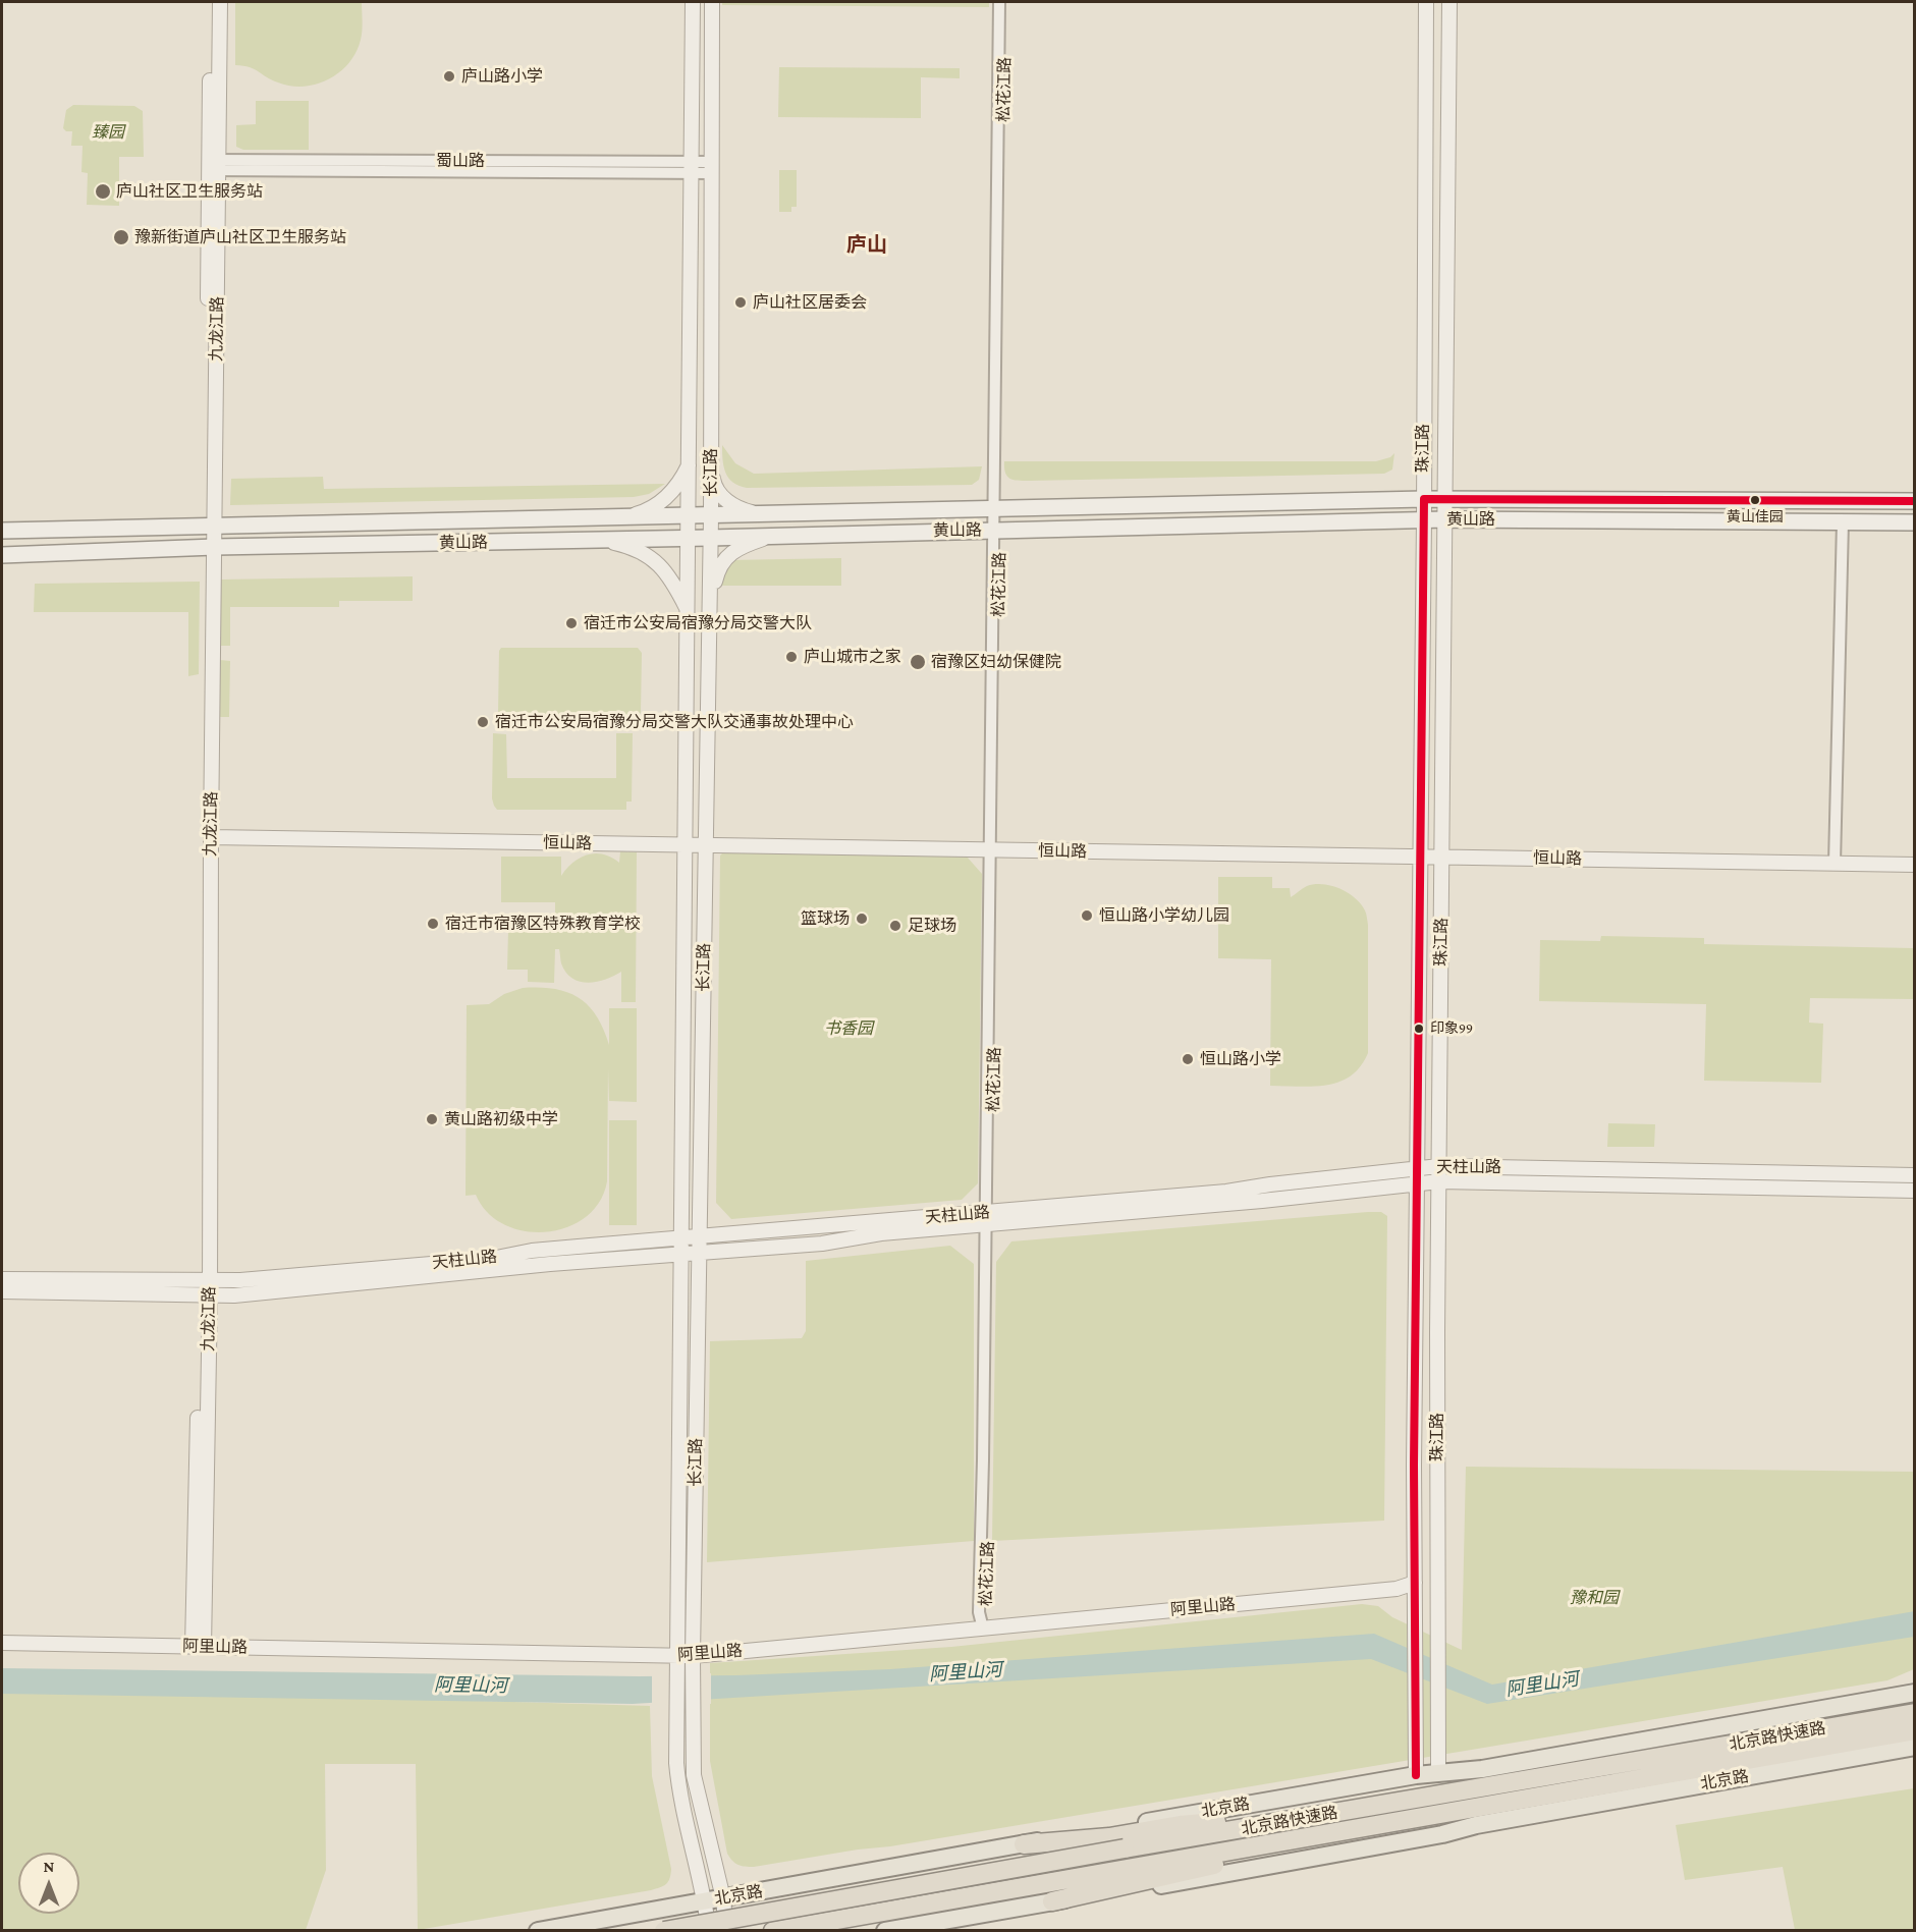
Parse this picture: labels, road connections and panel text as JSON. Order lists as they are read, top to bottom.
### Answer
{
  "streets": {
    "highway": ["北京路快速路"],
    "main road": ["黄山路", "北京路"],
    "street": [
      "松花江路",
      "蜀山路",
      "九龙江路",
      "珠江路",
      "长江路",
      "恒山路",
      "天柱山路",
      "阿里山路"
    ]
  },
  "crossings": [
    ["松花江路", "黄山路"],
    ["松花江路", "恒山路"],
    ["松花江路", "天柱山路"],
    ["松花江路", "阿里山路"],
    ["蜀山路", "九龙江路"],
    ["蜀山路", "长江路"],
    ["九龙江路", "黄山路"],
    ["九龙江路", "恒山路"],
    ["九龙江路", "天柱山路"],
    ["九龙江路", "阿里山路"],
    ["珠江路", "黄山路"],
    ["珠江路", "恒山路"],
    ["珠江路", "天柱山路"],
    ["珠江路", "阿里山路"],
    ["珠江路", "北京路"],
    ["长江路", "黄山路"],
    ["长江路", "恒山路"],
    ["长江路", "天柱山路"],
    ["长江路", "阿里山路"],
    ["长江路", "北京路"]
  ],
  "districts": ["庐山"],
  "water": ["阿里山河"],
  "parks": ["臻园", "书香园", "豫和园"],
  "places": [
    "庐山路小学",
    "庐山社区卫生服务站",
    "豫新街道庐山社区卫生服务站",
    "庐山社区居委会",
    "黄山佳园",
    "宿迁市公安局宿豫分局交警大队",
    "庐山城市之家",
    "宿豫区妇幼保健院",
    "宿迁市公安局宿豫分局交警大队交通事故处理中心",
    "恒山路小学幼儿园",
    "篮球场",
    "宿迁市宿豫区特殊教育学校",
    "足球场",
    "印象99",
    "恒山路小学",
    "黄山路初级中学"
  ],
  "north": "top"
}
